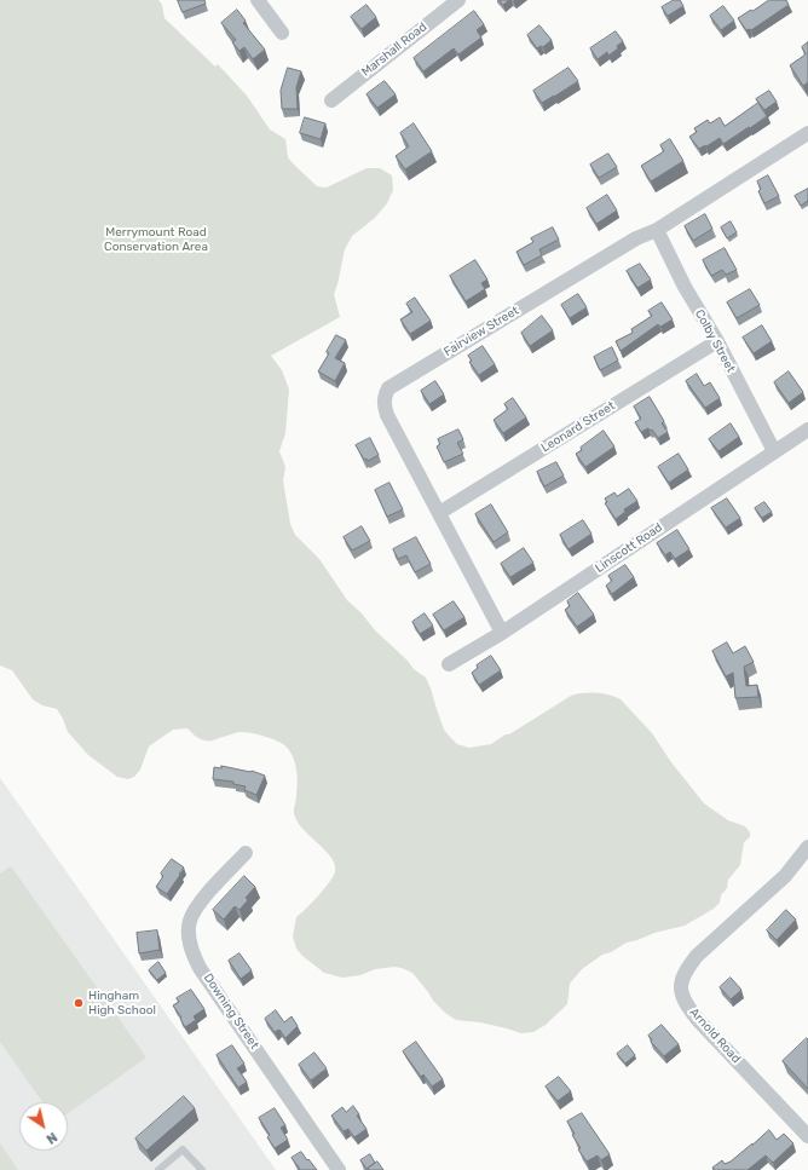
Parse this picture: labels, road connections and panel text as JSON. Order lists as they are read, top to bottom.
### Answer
{
  "streets": {
    "street": [
      "Marshall Road",
      "Fairview Street",
      "Colby Street",
      "Leonard Street",
      "Linscott Road",
      "Downing Street",
      "Arnold Road"
    ]
  },
  "crossings": [
    ["Fairview Street", "Colby Street"],
    ["Fairview Street", "Leonard Street"],
    ["Fairview Street", "Linscott Road"],
    ["Colby Street", "Leonard Street"],
    ["Colby Street", "Linscott Road"]
  ],
  "parks": ["Merrymount Road Conservation Area"],
  "places": ["Hingham High School"],
  "north": "bottom right"
}
